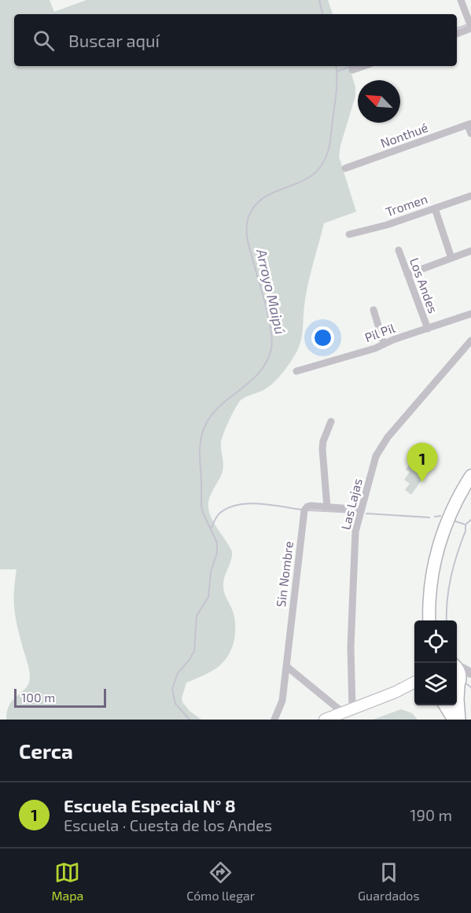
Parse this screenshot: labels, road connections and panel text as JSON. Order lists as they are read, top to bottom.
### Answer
{
  "streets": {
    "street": [
      "Nonthué",
      "Tromen",
      "Los Andes",
      "Pil Pil",
      "Las Lajas",
      "Sin Nombre"
    ]
  },
  "crossings": [
    ["Los Andes", "Pil Pil"],
    ["Las Lajas", "Sin Nombre"]
  ],
  "water": ["Arroyo Maipú"],
  "scale_bar": "100 m",
  "north": "top left",
  "page": {
    "search": "Buscar aquí",
    "pins": "1",
    "scale": "100 m",
    "heading": "Cerca",
    "list": [
      {
        "mark": "1",
        "name": "Escuela Especial N° 8",
        "note": "Escuela · Cuesta de los Andes",
        "value": "190 m"
      }
    ],
    "nav": ["Mapa", "Cómo llegar", "Guardados"]
  }
}
